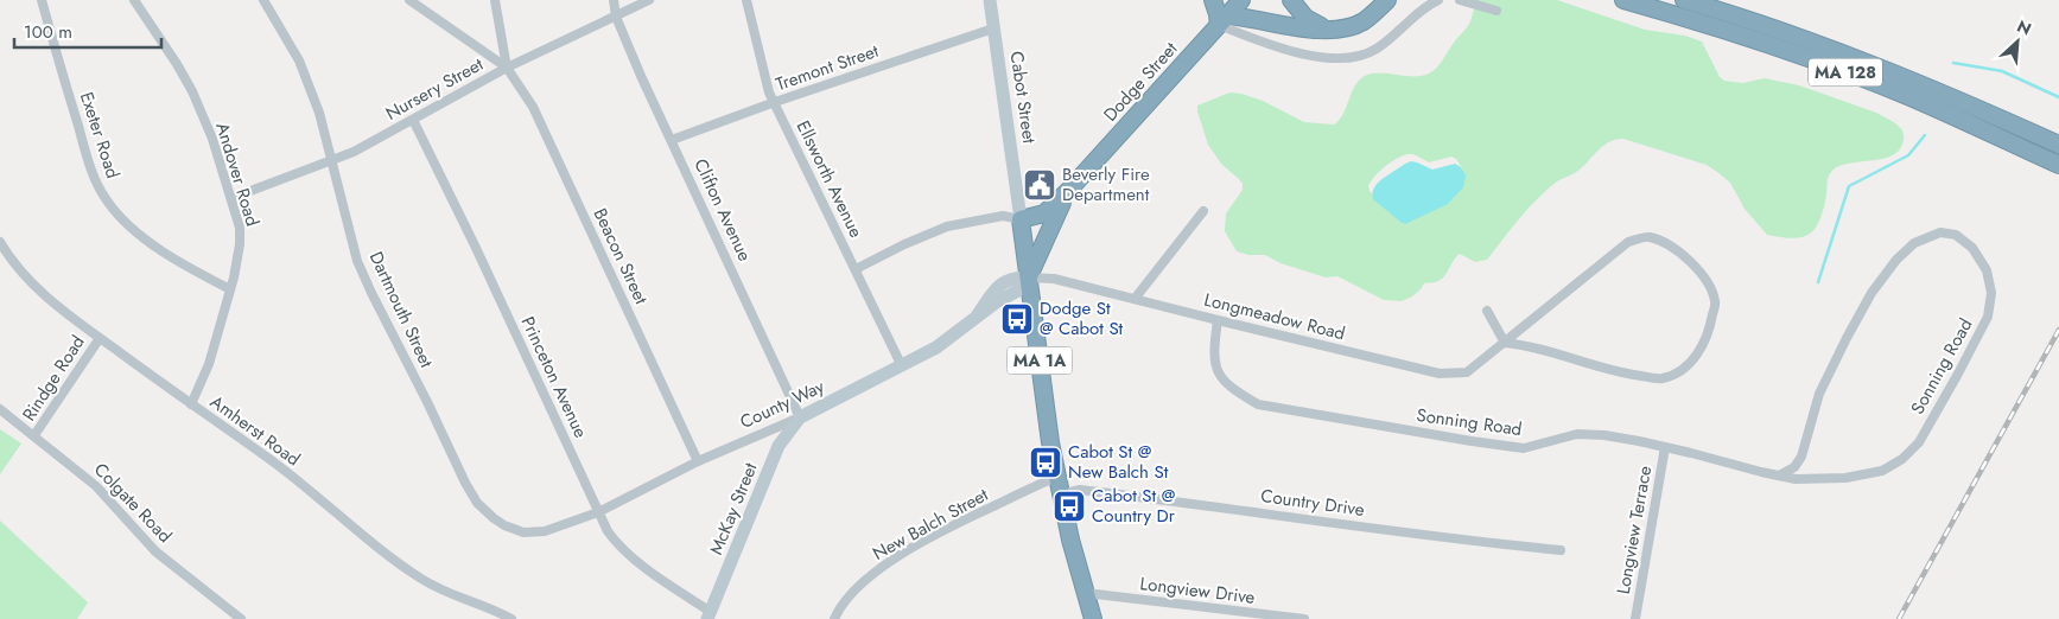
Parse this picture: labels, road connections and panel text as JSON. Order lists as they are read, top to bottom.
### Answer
{
  "streets": {
    "highway": [
      "MA 128",
      "Dodge Street",
      "Cabot Street",
      "MA 1A"
    ],
    "main road": ["County Way", "McKay Street"],
    "street": [
      "Tremont Street",
      "Nursery Street",
      "Exeter Road",
      "Andover Road",
      "Ellsworth Avenue",
      "Clifton Avenue",
      "Beacon Street",
      "Dartmouth Street",
      "Longmeadow Road",
      "Sonning Road",
      "Princeton Avenue",
      "Rindge Road",
      "Amherst Road",
      "Colgate Road",
      "Country Drive",
      "New Balch Street",
      "Longview Terrace",
      "Longview Drive"
    ]
  },
  "crossings": [
    ["Tremont Street", "Cabot Street"],
    ["Tremont Street", "Ellsworth Avenue"],
    ["Tremont Street", "Clifton Avenue"],
    ["Dodge Street", "Cabot Street"],
    ["Dodge Street", "Longmeadow Road"],
    ["Dodge Street", "County Way"],
    ["Nursery Street", "Andover Road"],
    ["Nursery Street", "Clifton Avenue"],
    ["Nursery Street", "Beacon Street"],
    ["Nursery Street", "Dartmouth Street"],
    ["Nursery Street", "Princeton Avenue"],
    ["Cabot Street", "Longmeadow Road"],
    ["Cabot Street", "County Way"],
    ["Cabot Street", "Country Drive"],
    ["Cabot Street", "New Balch Street"],
    ["Cabot Street", "Longview Drive"],
    ["Exeter Road", "Andover Road"],
    ["Andover Road", "Amherst Road"],
    ["Ellsworth Avenue", "County Way"],
    ["Clifton Avenue", "County Way"],
    ["Clifton Avenue", "McKay Street"],
    ["Beacon Street", "County Way"],
    ["Dartmouth Street", "Princeton Avenue"],
    ["Dartmouth Street", "County Way"],
    ["Longmeadow Road", "Sonning Road"],
    ["Longmeadow Road", "County Way"],
    ["Sonning Road", "Longview Terrace"],
    ["Princeton Avenue", "County Way"],
    ["Princeton Avenue", "McKay Street"],
    ["Rindge Road", "Amherst Road"],
    ["Rindge Road", "Colgate Road"],
    ["County Way", "McKay Street"]
  ],
  "places": {
    "public building": ["Beverly Fire Department"],
    "bus stop": ["Dodge St @ Cabot St", "Cabot St @ New Balch St", "Cabot St @ Country Dr"]
  },
  "scale_bar": "100 m",
  "north": "top right"
}
